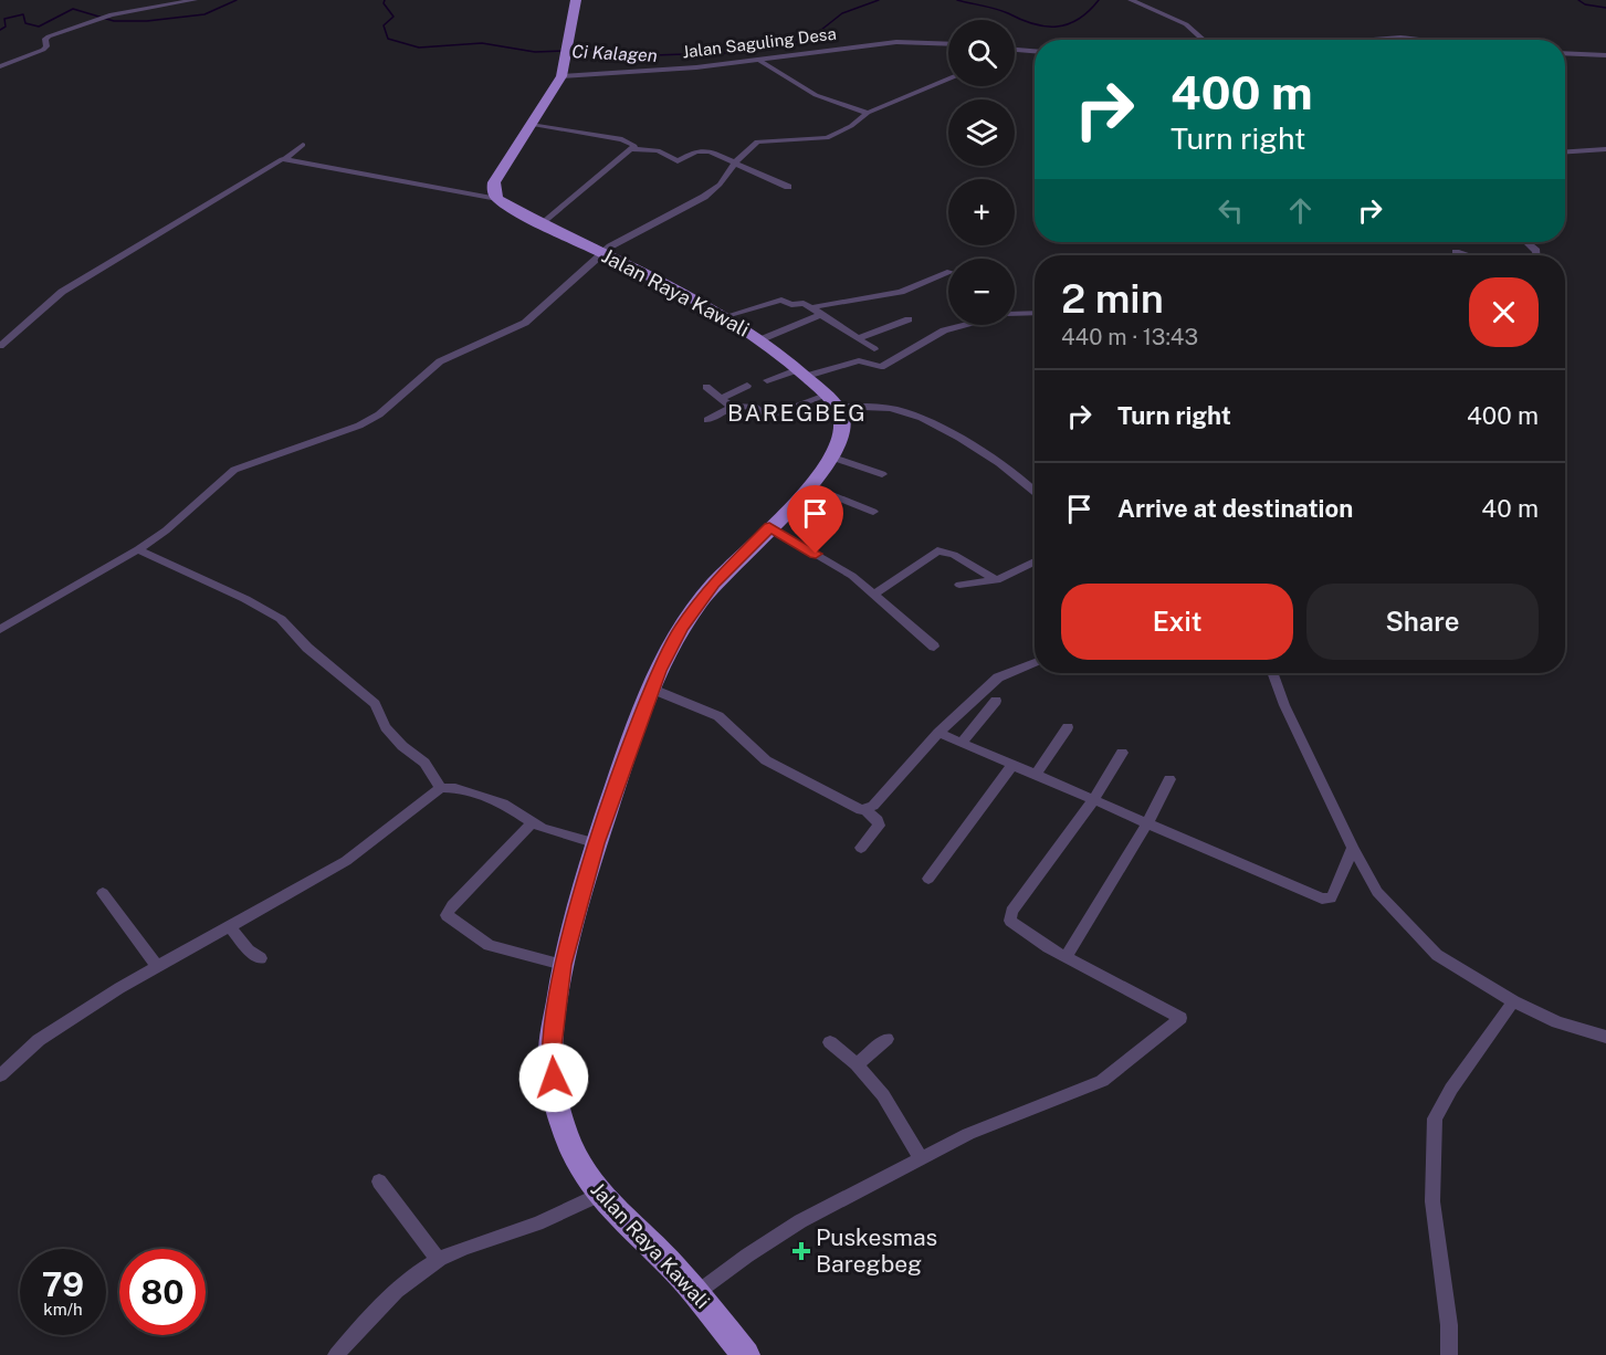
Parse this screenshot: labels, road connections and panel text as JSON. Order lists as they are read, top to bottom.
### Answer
{
  "streets": {
    "highway": ["Jalan Raya Kawali"],
    "street": ["Jalan Saguling Desa"]
  },
  "districts": ["BAREGBEG"],
  "water": ["Ci Kalagen"],
  "places": {
    "health": ["Puskesmas Baregbeg"]
  },
  "page": {
    "map_buttons": ["+", "−"],
    "turn": ["400 m", "Turn right"],
    "heading": ["2 min", "440 m · 13:43"],
    "list": [
      {
        "name": "Turn right",
        "value": "400 m"
      },
      {
        "name": "Arrive at destination",
        "value": "40 m"
      }
    ],
    "buttons": ["Exit", "Share"],
    "speed": "79 km/h",
    "limit": "80"
  }
}
